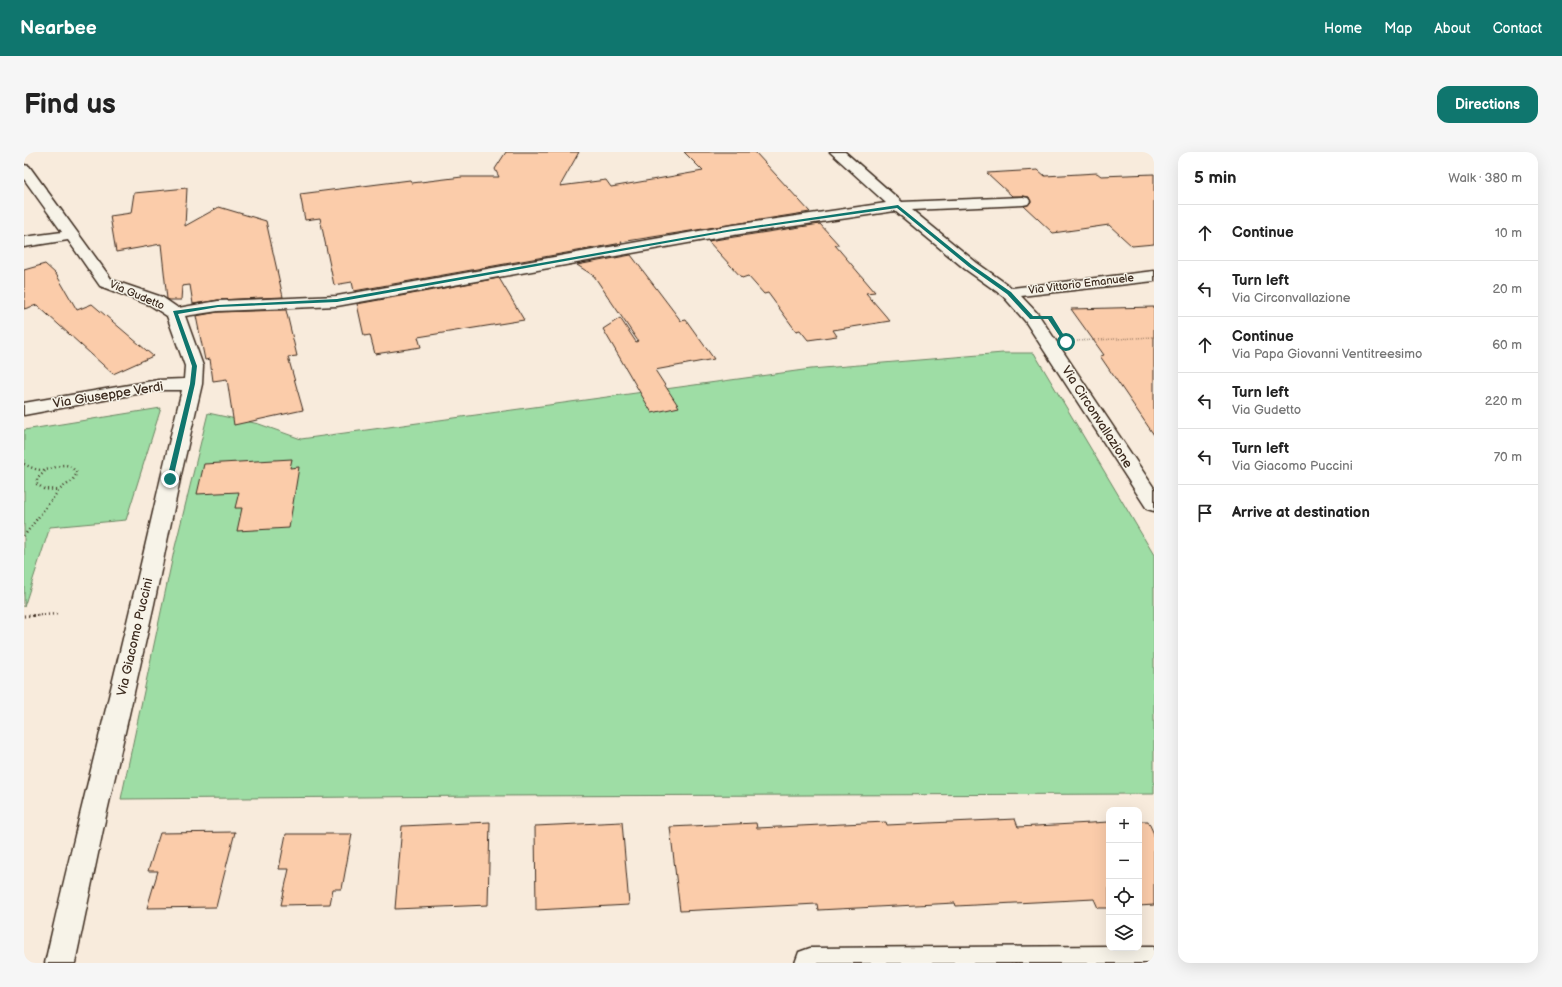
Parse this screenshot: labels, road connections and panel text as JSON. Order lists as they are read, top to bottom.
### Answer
{
  "streets": {
    "street": [
      "Via Vittorio Emanuele",
      "Via Gudetto",
      "Via Giuseppe Verdi",
      "Via Circonvallazione",
      "Via Giacomo Puccini"
    ]
  },
  "crossings": [
    ["Via Vittorio Emanuele", "Via Circonvallazione"],
    ["Via Gudetto", "Via Circonvallazione"],
    ["Via Gudetto", "Via Giacomo Puccini"],
    ["Via Giuseppe Verdi", "Via Giacomo Puccini"]
  ],
  "page": {
    "header": "Nearbee",
    "nav": [
      "Home",
      "Map",
      "About",
      "Contact"
    ],
    "buttons": "Directions",
    "title": "Find us",
    "heading": ["5 min", "Walk · 380 m"],
    "list": [
      ["Continue", "10 m"],
      ["Turn left", "Via Circonvallazione", "20 m"],
      ["Continue", "Via Papa Giovanni Ventitreesimo", "60 m"],
      ["Turn left", "Via Gudetto", "220 m"],
      ["Turn left", "Via Giacomo Puccini", "70 m"],
      "Arrive at destination"
    ],
    "map_buttons": ["+", "−"]
  }
}
